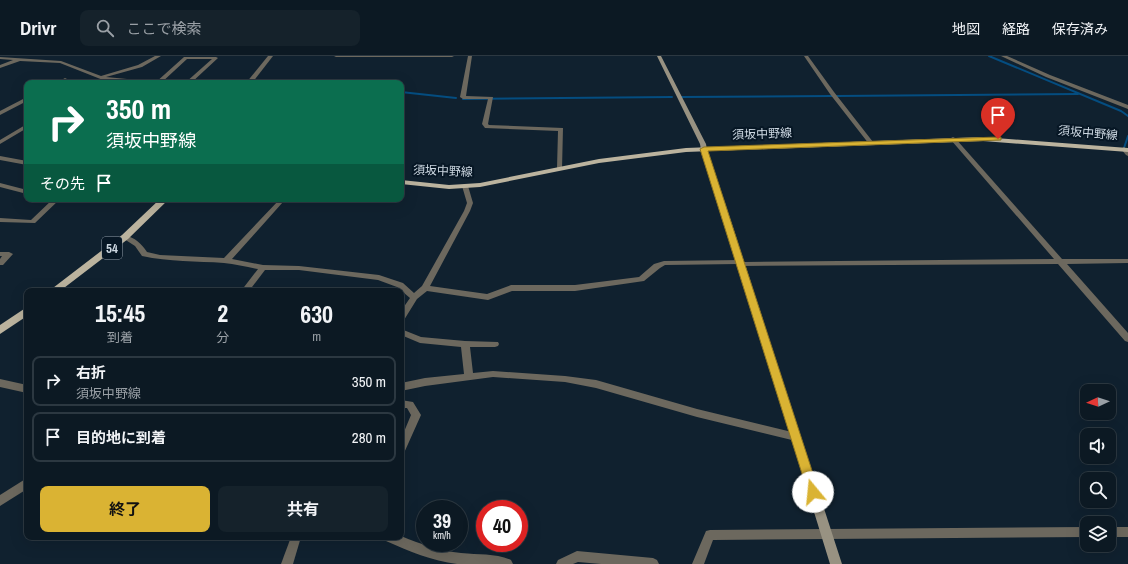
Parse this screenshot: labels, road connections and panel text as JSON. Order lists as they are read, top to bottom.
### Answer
{
  "streets": {
    "main road": ["須坂中野線", "54"]
  },
  "north": "left",
  "page": {
    "header": "Drivr",
    "search": "ここで検索",
    "nav": ["地図", "経路", "保存済み"],
    "turn": ["350 m", "須坂中野線"],
    "then": "その先",
    "eta": [
      "15:45",
      "到着",
      "2",
      "分",
      "630",
      "m"
    ],
    "list": [
      {
        "name": "右折",
        "note": "須坂中野線",
        "value": "350 m"
      },
      {
        "name": "目的地に到着",
        "value": "280 m"
      }
    ],
    "buttons": ["終了", "共有"],
    "speed": "39 km/h",
    "limit": "40"
  }
}
